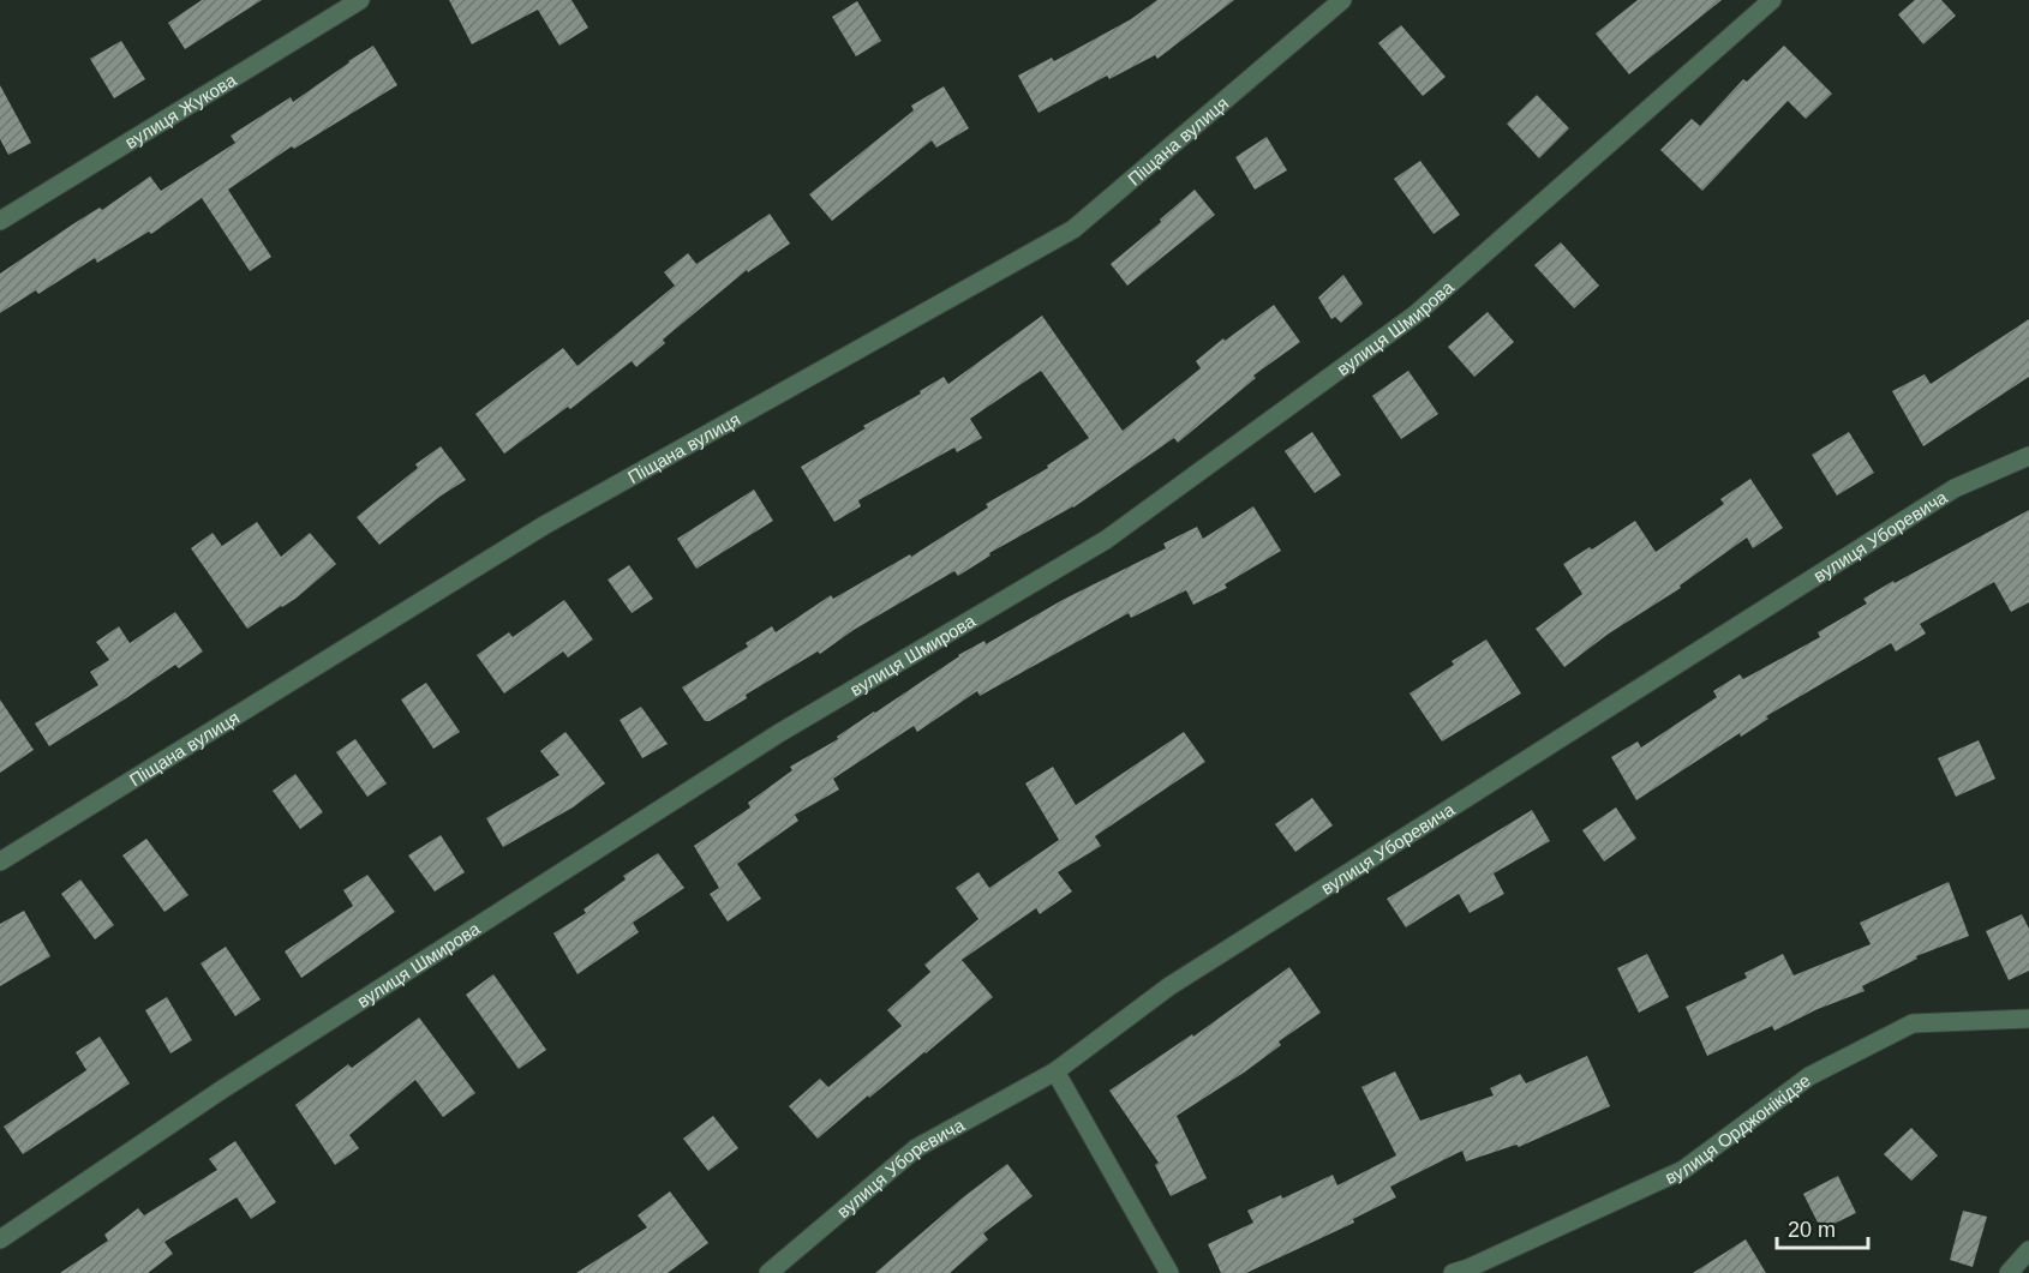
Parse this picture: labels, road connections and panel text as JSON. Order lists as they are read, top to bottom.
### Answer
{
  "streets": {
    "street": [
      "вулиця Жукова",
      "Піщана вулиця",
      "вулиця Шмирова",
      "вулиця Уборевича",
      "вулиця Орджонікідзе"
    ]
  },
  "scale_bar": "20 m"
}
